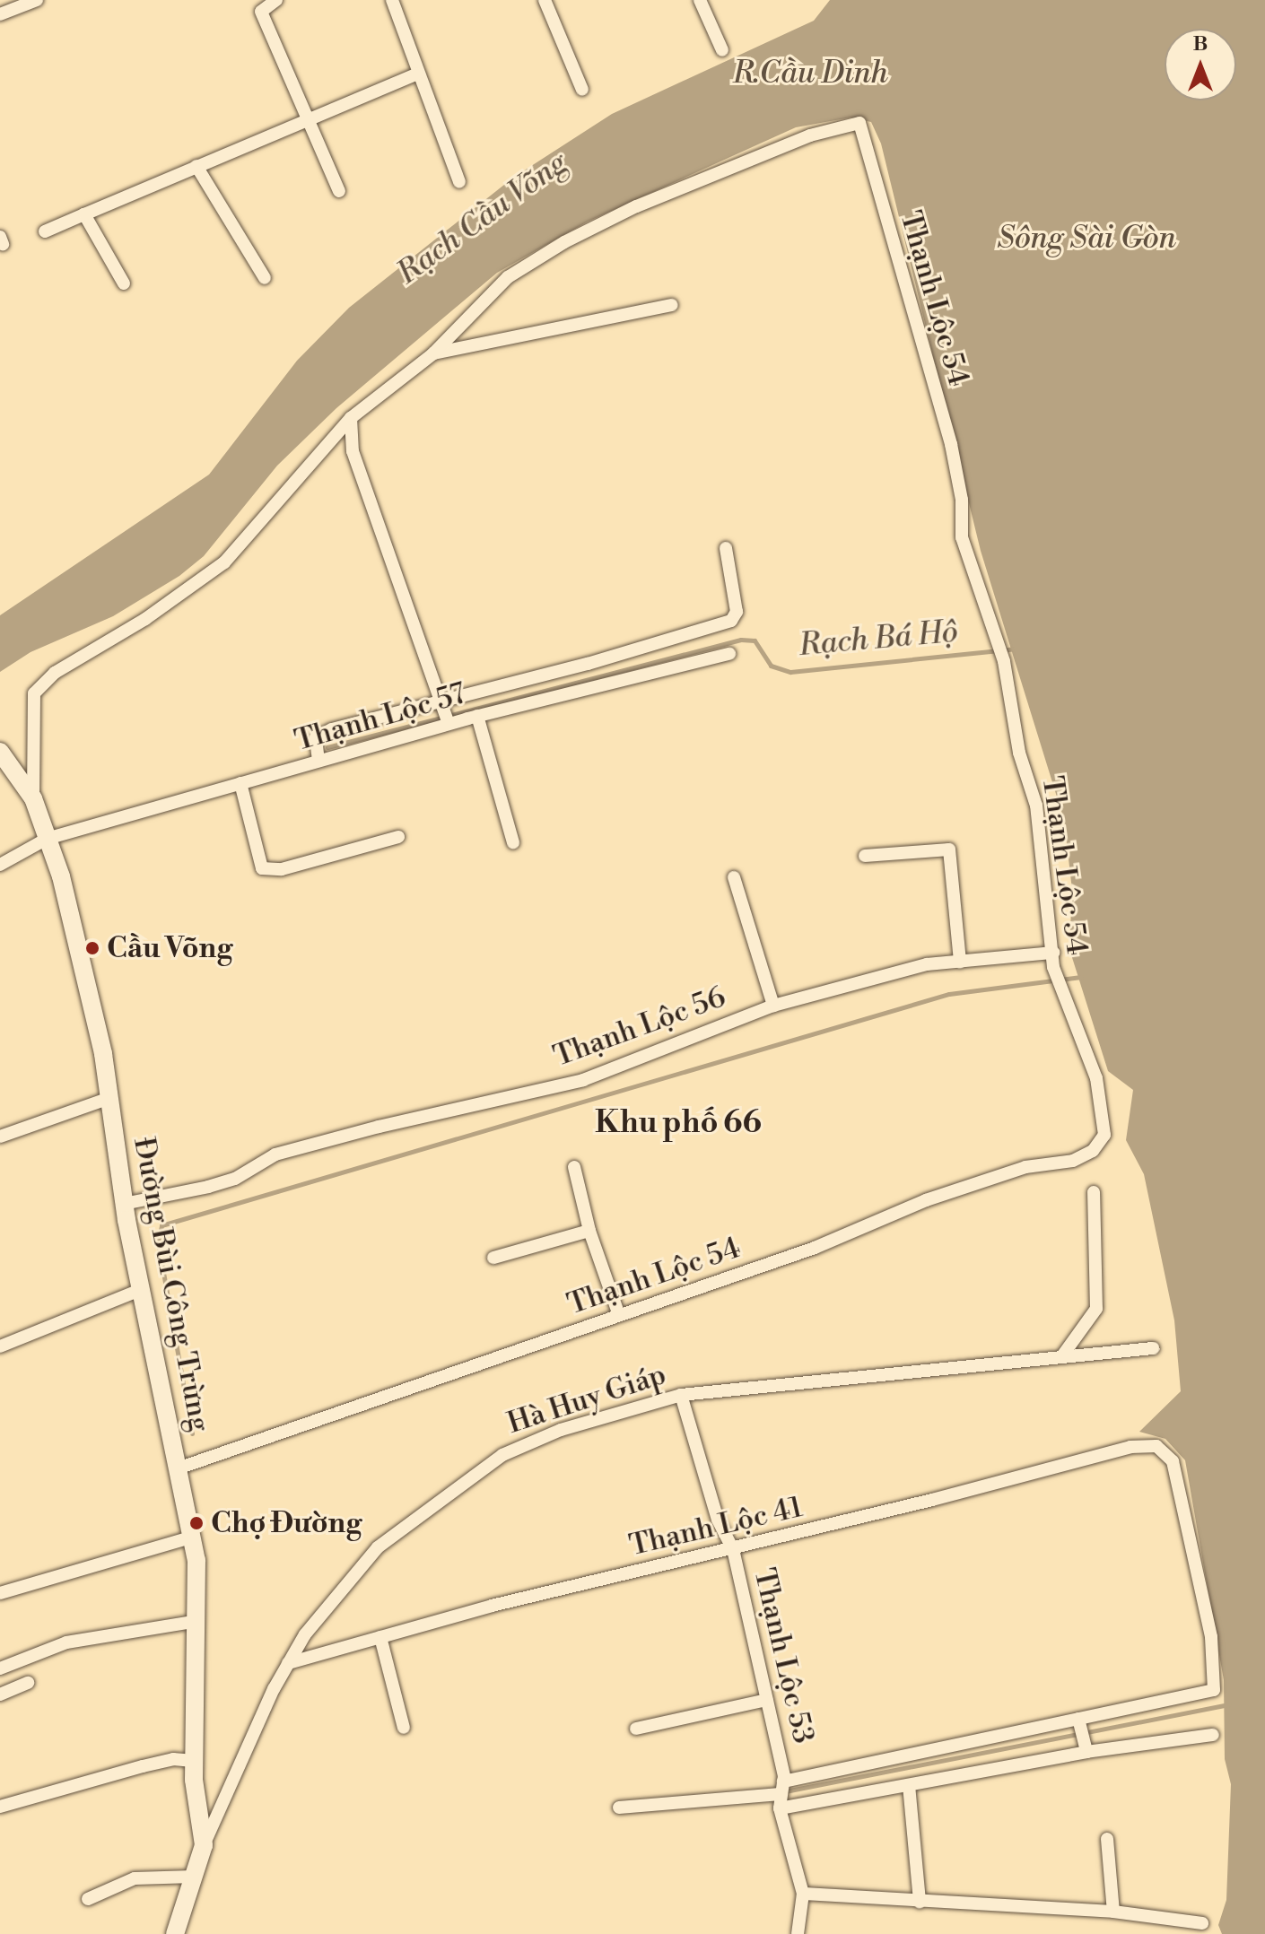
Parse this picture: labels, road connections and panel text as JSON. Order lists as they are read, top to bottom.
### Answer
{
  "streets": {
    "street": [
      "Thạnh Lộc 54",
      "Thạnh Lộc 57",
      "Thạnh Lộc 56",
      "Đường Bùi Công Trừng",
      "Hà Huy Giáp",
      "Thạnh Lộc 41",
      "Thạnh Lộc 53"
    ]
  },
  "crossings": [
    ["Thạnh Lộc 54", "Thạnh Lộc 56"],
    ["Thạnh Lộc 54", "Đường Bùi Công Trừng"],
    ["Thạnh Lộc 57", "Đường Bùi Công Trừng"],
    ["Thạnh Lộc 56", "Đường Bùi Công Trừng"],
    ["Đường Bùi Công Trừng", "Hà Huy Giáp"],
    ["Hà Huy Giáp", "Thạnh Lộc 41"],
    ["Hà Huy Giáp", "Thạnh Lộc 53"],
    ["Thạnh Lộc 41", "Thạnh Lộc 53"]
  ],
  "districts": ["Khu phố 66"],
  "water": [
    "R.Cầu Dinh",
    "Rạch Cầu Võng",
    "Sông Sài Gòn",
    "Rạch Bá Hộ"
  ],
  "places": ["Cầu Võng", "Chợ Đường"],
  "north": "top"
}
